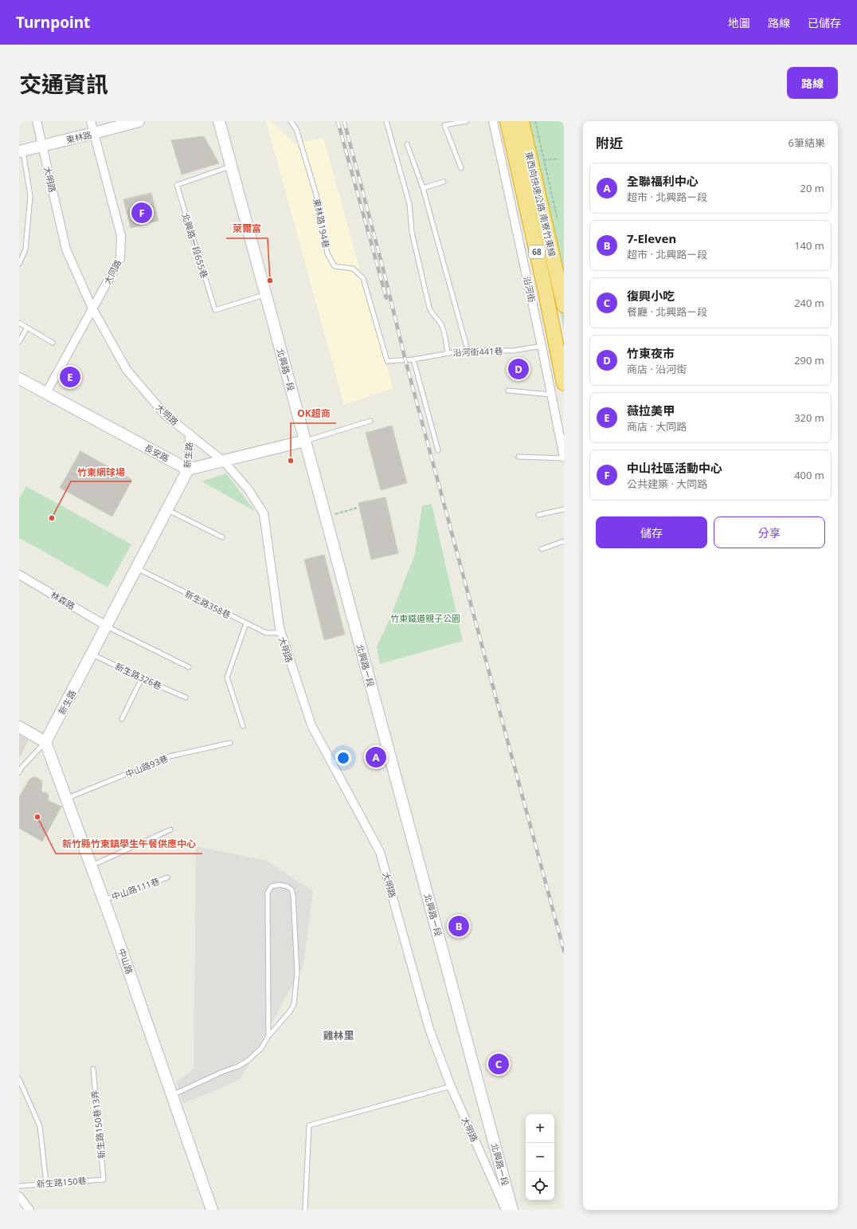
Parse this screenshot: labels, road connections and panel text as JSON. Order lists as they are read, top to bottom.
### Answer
{
  "streets": {
    "highway": ["東西向快速公路 南寮竹東線", "68"],
    "street": [
      "東林路",
      "大明路",
      "大同路",
      "沿河街",
      "北興路ㄧ段",
      "長安路",
      "新生路",
      "林森路",
      "中山路"
    ],
    "lane": [
      "東林路194巷",
      "北興路ㄧ段655巷",
      "沿河街441巷",
      "新生路358巷",
      "新生路326巷",
      "中山路93巷",
      "中山路111巷",
      "新生路150巷13弄",
      "新生路150巷"
    ]
  },
  "crossings": [
    ["東林路", "大明路"],
    ["東林路", "大同路"],
    ["大明路", "大同路"],
    ["大明路", "新生路"],
    ["大明路", "新生路358巷"],
    ["東林路194巷", "沿河街441巷"],
    ["北興路ㄧ段655巷", "北興路ㄧ段"],
    ["大同路", "長安路"],
    ["沿河街", "沿河街441巷"],
    ["長安路", "新生路"],
    ["新生路", "林森路"],
    ["新生路", "新生路358巷"],
    ["新生路", "新生路326巷"],
    ["新生路", "中山路"],
    ["中山路93巷", "中山路"],
    ["中山路111巷", "中山路"],
    ["新生路150巷13弄", "新生路150巷"]
  ],
  "districts": ["雞林里"],
  "parks": ["竹東鐵道親子公園"],
  "places": [
    "萊爾富",
    "OK超商",
    "竹東網球場",
    "新竹縣竹東鎮學生午餐供應中心"
  ],
  "page": {
    "header": "Turnpoint",
    "nav": ["地圖", "路線", "已儲存"],
    "title": "交通資訊",
    "buttons": [
      "路線",
      ["儲存", "分享"]
    ],
    "heading": ["附近", "6筆結果"],
    "list": [
      {
        "mark": "A",
        "name": "全聯福利中心",
        "note": "超市 · 北興路ㄧ段",
        "value": "20 m"
      },
      {
        "mark": "B",
        "name": "7-Eleven",
        "note": "超市 · 北興路ㄧ段",
        "value": "140 m"
      },
      {
        "mark": "C",
        "name": "復興小吃",
        "note": "餐廳 · 北興路ㄧ段",
        "value": "240 m"
      },
      {
        "mark": "D",
        "name": "竹東夜市",
        "note": "商店 · 沿河街",
        "value": "290 m"
      },
      {
        "mark": "E",
        "name": "薇拉美甲",
        "note": "商店 · 大同路",
        "value": "320 m"
      },
      {
        "mark": "F",
        "name": "中山社區活動中心",
        "note": "公共建築 · 大同路",
        "value": "400 m"
      }
    ],
    "pins": [
      "F",
      "D",
      "E",
      "A",
      "B",
      "C"
    ],
    "map_buttons": ["+", "−"]
  }
}
